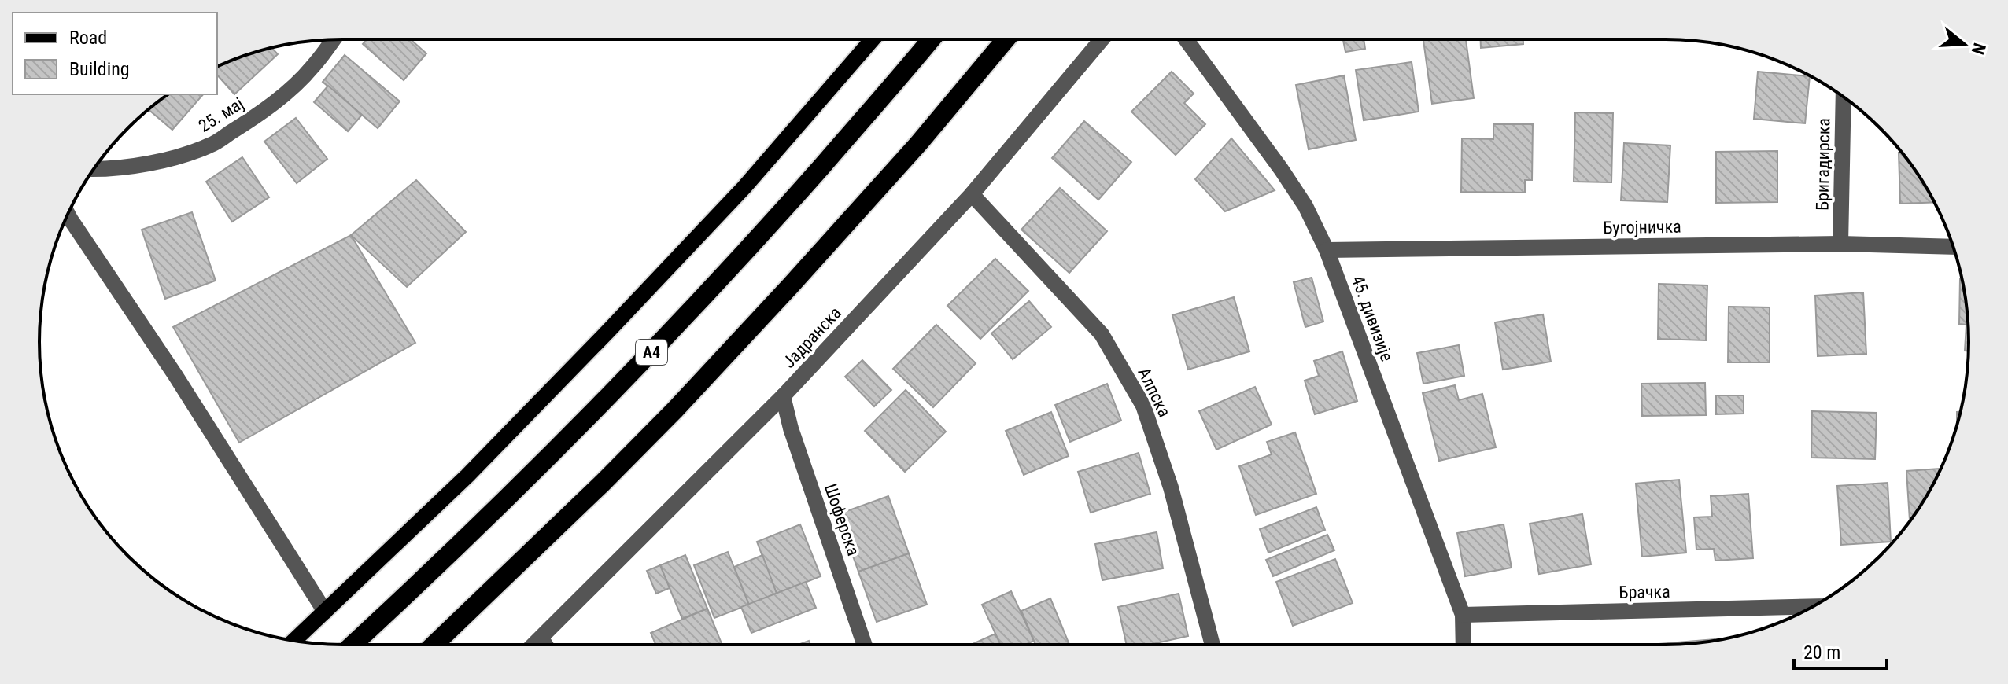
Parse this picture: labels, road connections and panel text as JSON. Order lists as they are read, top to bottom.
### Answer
{
  "streets": {
    "highway": ["A4"],
    "street": [
      "25. мај",
      "Бригадирска",
      "Бугојничка",
      "45. дивизије",
      "Јадранска",
      "Алпска",
      "Шоферска",
      "Брачка"
    ]
  },
  "crossings": [
    ["Бригадирска", "Бугојничка"],
    ["Бугојничка", "45. дивизије"],
    ["45. дивизије", "Брачка"],
    ["Јадранска", "Алпска"],
    ["Јадранска", "Шоферска"]
  ],
  "legend": ["Road", "Building"],
  "scale_bar": "20 m",
  "north": "right"
}
